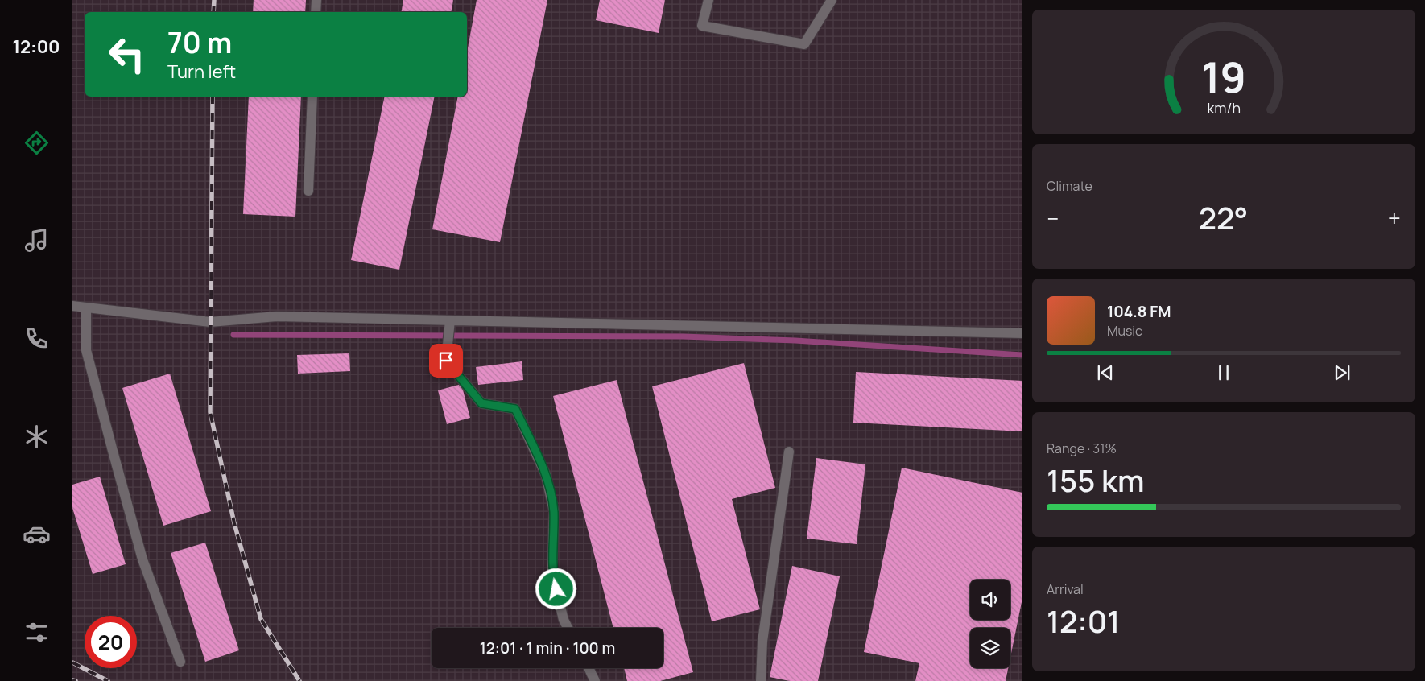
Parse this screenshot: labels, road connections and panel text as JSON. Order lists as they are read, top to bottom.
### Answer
{
  "page": {
    "tabs": "12:00",
    "turn": ["70 m", "Turn left"],
    "tile": [
      "Climate",
      ["Range · 31%", "155 km"],
      ["Arrival", "12:01"]
    ],
    "heat": ["−", "22°", "+"],
    "song": ["104.8 FM", "Music"],
    "limit": "20",
    "trip": "12:01 · 1 min · 100 m",
    "gauge": ["19", "km/h"]
  }
}
